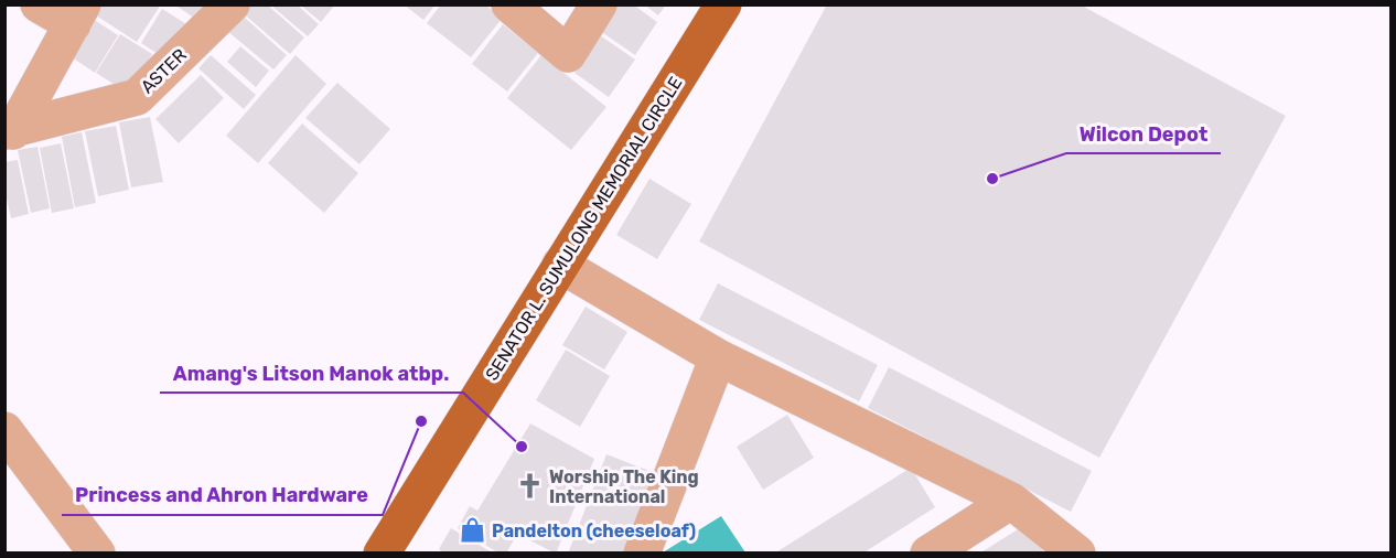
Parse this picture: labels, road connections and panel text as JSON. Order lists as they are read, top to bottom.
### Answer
{
  "streets": {
    "main road": ["SENATOR L. SUMULONG MEMORIAL CIRCLE"],
    "street": ["ASTER"]
  },
  "places": {
    "other": ["Wilcon Depot", "Princess and Ahron Hardware", "Amang's Litson Manok atbp."],
    "church": ["Worship The King International"],
    "shop": ["Pandelton (cheeseloaf)"]
  }
}
